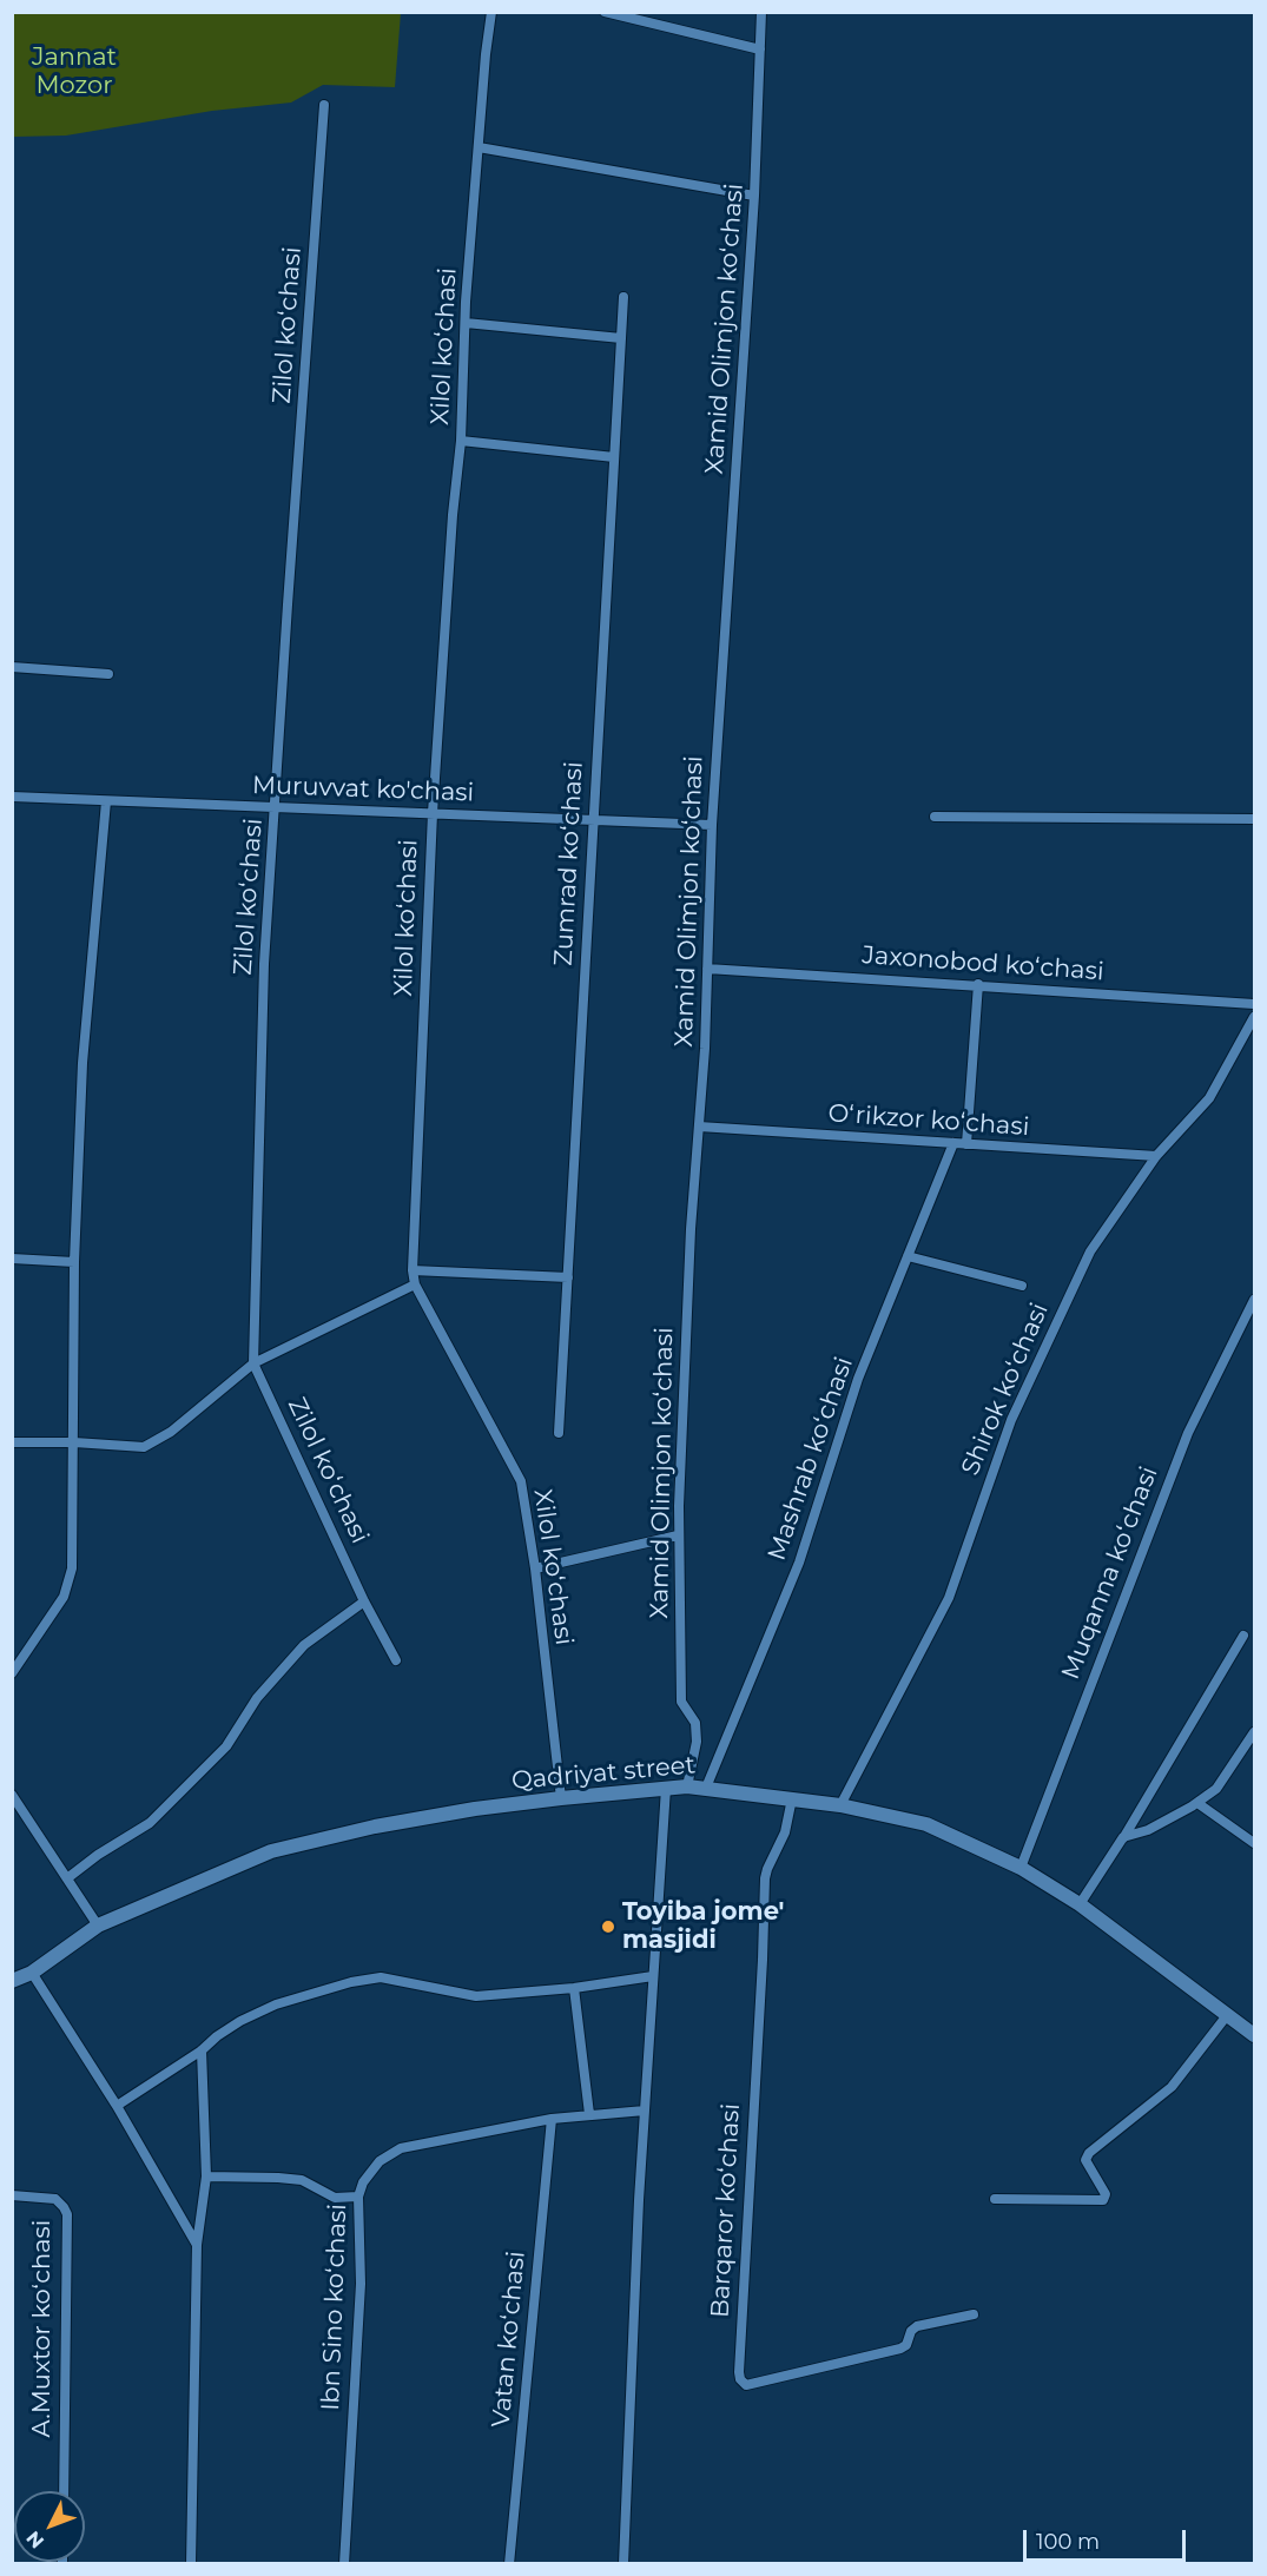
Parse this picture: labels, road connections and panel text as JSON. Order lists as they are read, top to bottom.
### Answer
{
  "streets": {
    "street": [
      "Zilol koʻchasi",
      "Xamid Olimjon koʻchasi",
      "Xilol koʻchasi",
      "Muruvvat ko'chasi",
      "Zumrad koʻchasi",
      "Jaxonobod koʻchasi",
      "Oʻrikzor koʻchasi",
      "Shirok koʻchasi",
      "Mashrab koʻchasi",
      "Muqanna koʻchasi",
      "Qadriyat street",
      "Barqaror koʻchasi",
      "Ibn Sino koʻchasi",
      "A.Muxtor koʻchasi",
      "Vatan koʻchasi"
    ]
  },
  "crossings": [
    ["Zilol koʻchasi", "Muruvvat ko'chasi"],
    ["Xamid Olimjon koʻchasi", "Muruvvat ko'chasi"],
    ["Xamid Olimjon koʻchasi", "Jaxonobod koʻchasi"],
    ["Xamid Olimjon koʻchasi", "Oʻrikzor koʻchasi"],
    ["Xamid Olimjon koʻchasi", "Qadriyat street"],
    ["Xilol koʻchasi", "Muruvvat ko'chasi"],
    ["Xilol koʻchasi", "Qadriyat street"],
    ["Muruvvat ko'chasi", "Zumrad koʻchasi"],
    ["Oʻrikzor koʻchasi", "Shirok koʻchasi"],
    ["Oʻrikzor koʻchasi", "Mashrab koʻchasi"],
    ["Shirok koʻchasi", "Qadriyat street"],
    ["Mashrab koʻchasi", "Qadriyat street"],
    ["Muqanna koʻchasi", "Qadriyat street"],
    ["Qadriyat street", "Barqaror koʻchasi"],
    ["Ibn Sino koʻchasi", "Vatan koʻchasi"]
  ],
  "parks": ["Jannat Mozor"],
  "places": ["Toyiba jome' masjidi"],
  "scale_bar": "100 m",
  "north": "bottom left"
}
